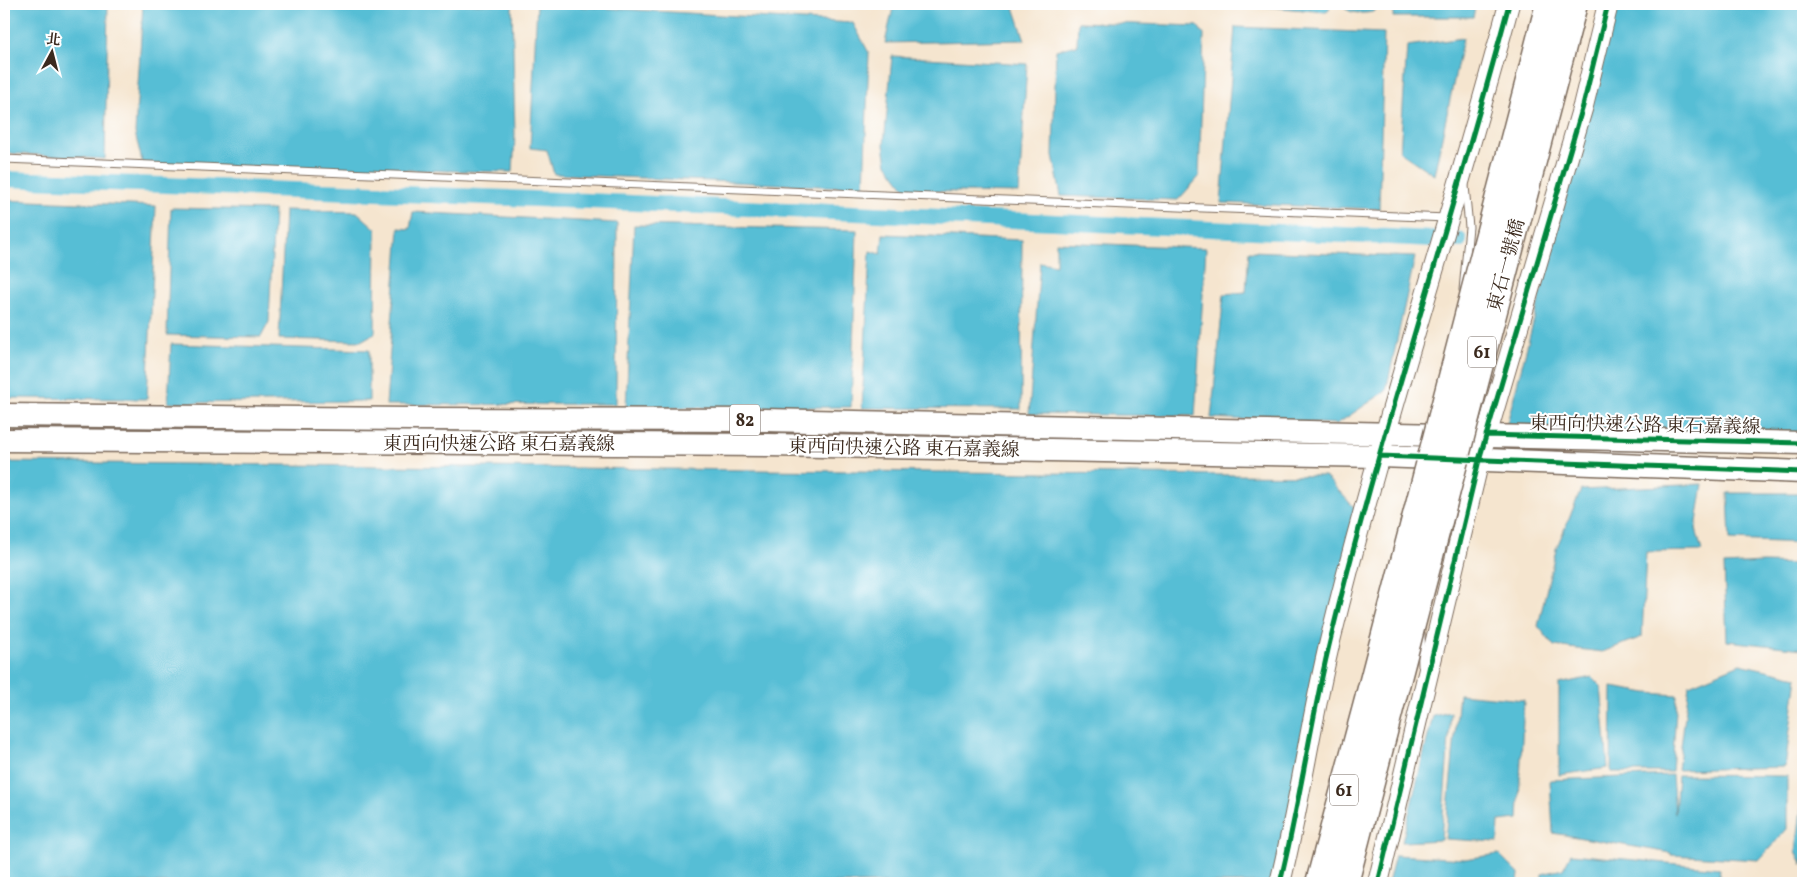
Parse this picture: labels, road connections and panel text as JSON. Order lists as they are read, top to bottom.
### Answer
{
  "streets": {
    "highway": ["東石一號橋", "61"],
    "main road": ["82", "東西向快速公路 東石嘉義線"]
  },
  "crossings": [
    ["東石一號橋", "61"]
  ],
  "north": "top"
}
